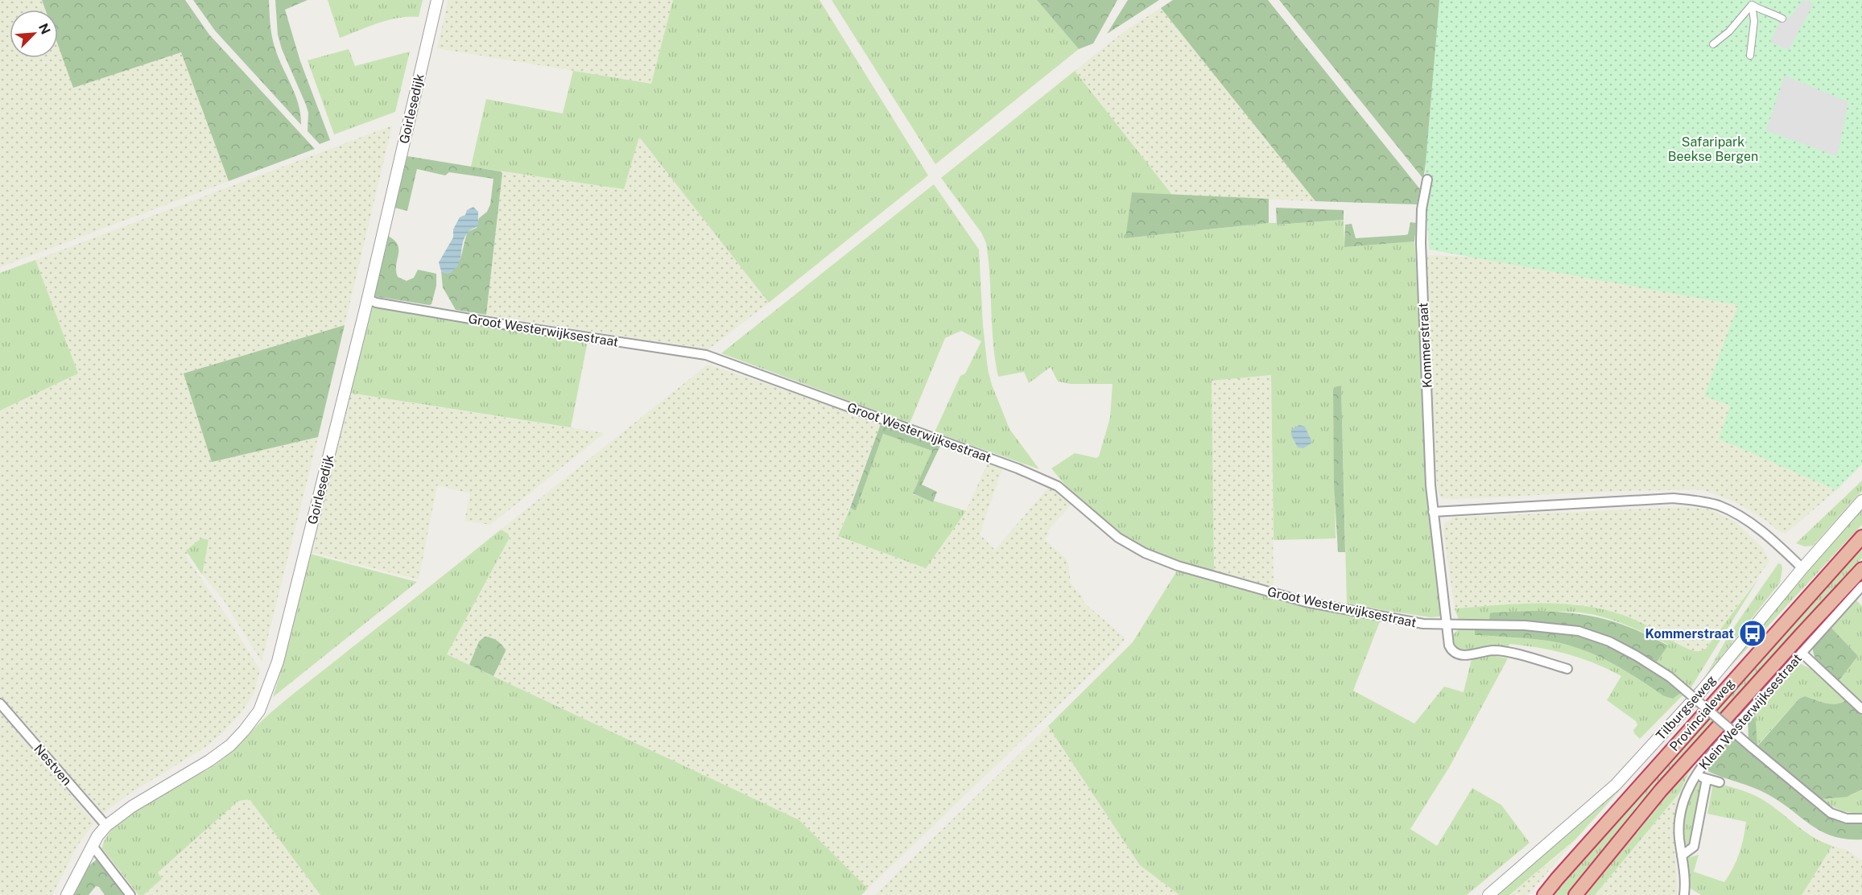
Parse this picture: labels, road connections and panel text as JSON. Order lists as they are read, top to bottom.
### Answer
{
  "streets": {
    "highway": ["Provincialeweg"],
    "street": [
      "Goirlesedijk",
      "Groot Westerwijksestraat",
      "Kommerstraat",
      "Tilburgseweg",
      "Klein Westerwijksestraat",
      "Nestven"
    ]
  },
  "crossings": [
    ["Goirlesedijk", "Groot Westerwijksestraat"],
    ["Goirlesedijk", "Nestven"],
    ["Groot Westerwijksestraat", "Kommerstraat"]
  ],
  "parks": ["Safaripark Beekse Bergen"],
  "places": {
    "bus stop": ["Kommerstraat"]
  },
  "north": "top right"
}
